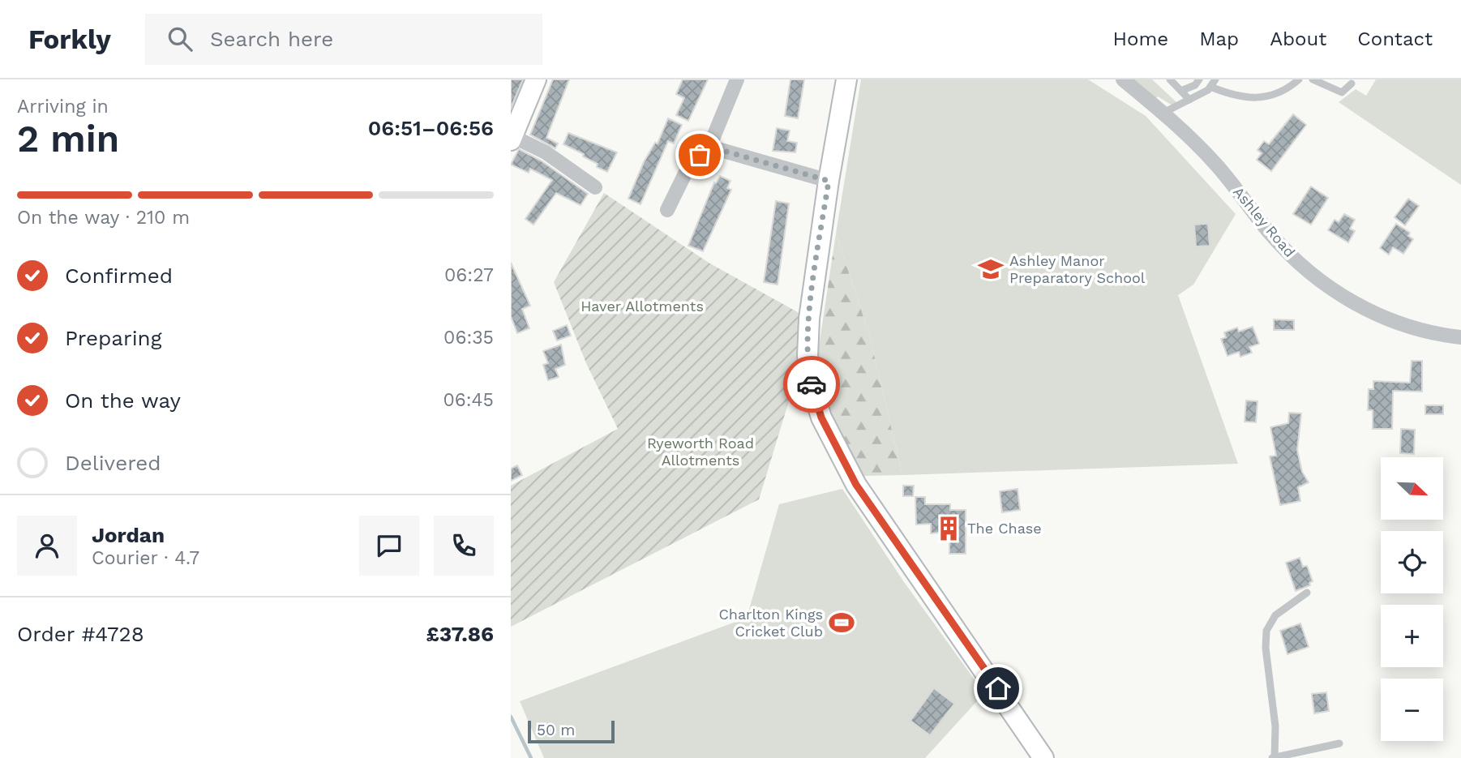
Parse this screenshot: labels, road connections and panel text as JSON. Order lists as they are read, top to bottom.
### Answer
{
  "streets": {
    "street": ["Ashley Road"]
  },
  "parks": ["Haver Allotments", "Ryeworth Road Allotments"],
  "places": {
    "school or university": ["Ashley Manor Preparatory School"],
    "building": ["The Chase"],
    "sports": ["Charlton Kings Cricket Club"]
  },
  "scale_bar": "50 m",
  "north": "bottom right",
  "page": {
    "header": "Forkly",
    "search": "Search here",
    "nav": [
      "Home",
      "Map",
      "About",
      "Contact"
    ],
    "heading": ["2 min", "Arriving in", "06:51–06:56"],
    "panel": [
      "Jordan",
      "Courier · 4.7",
      "Order #4728",
      "£37.86"
    ],
    "bar": "On the way · 210 m",
    "list": [
      ["Confirmed", "06:27"],
      ["Preparing", "06:35"],
      ["On the way", "06:45"],
      "Delivered"
    ],
    "map_buttons": ["+", "−"],
    "scale": "50 m"
  }
}
